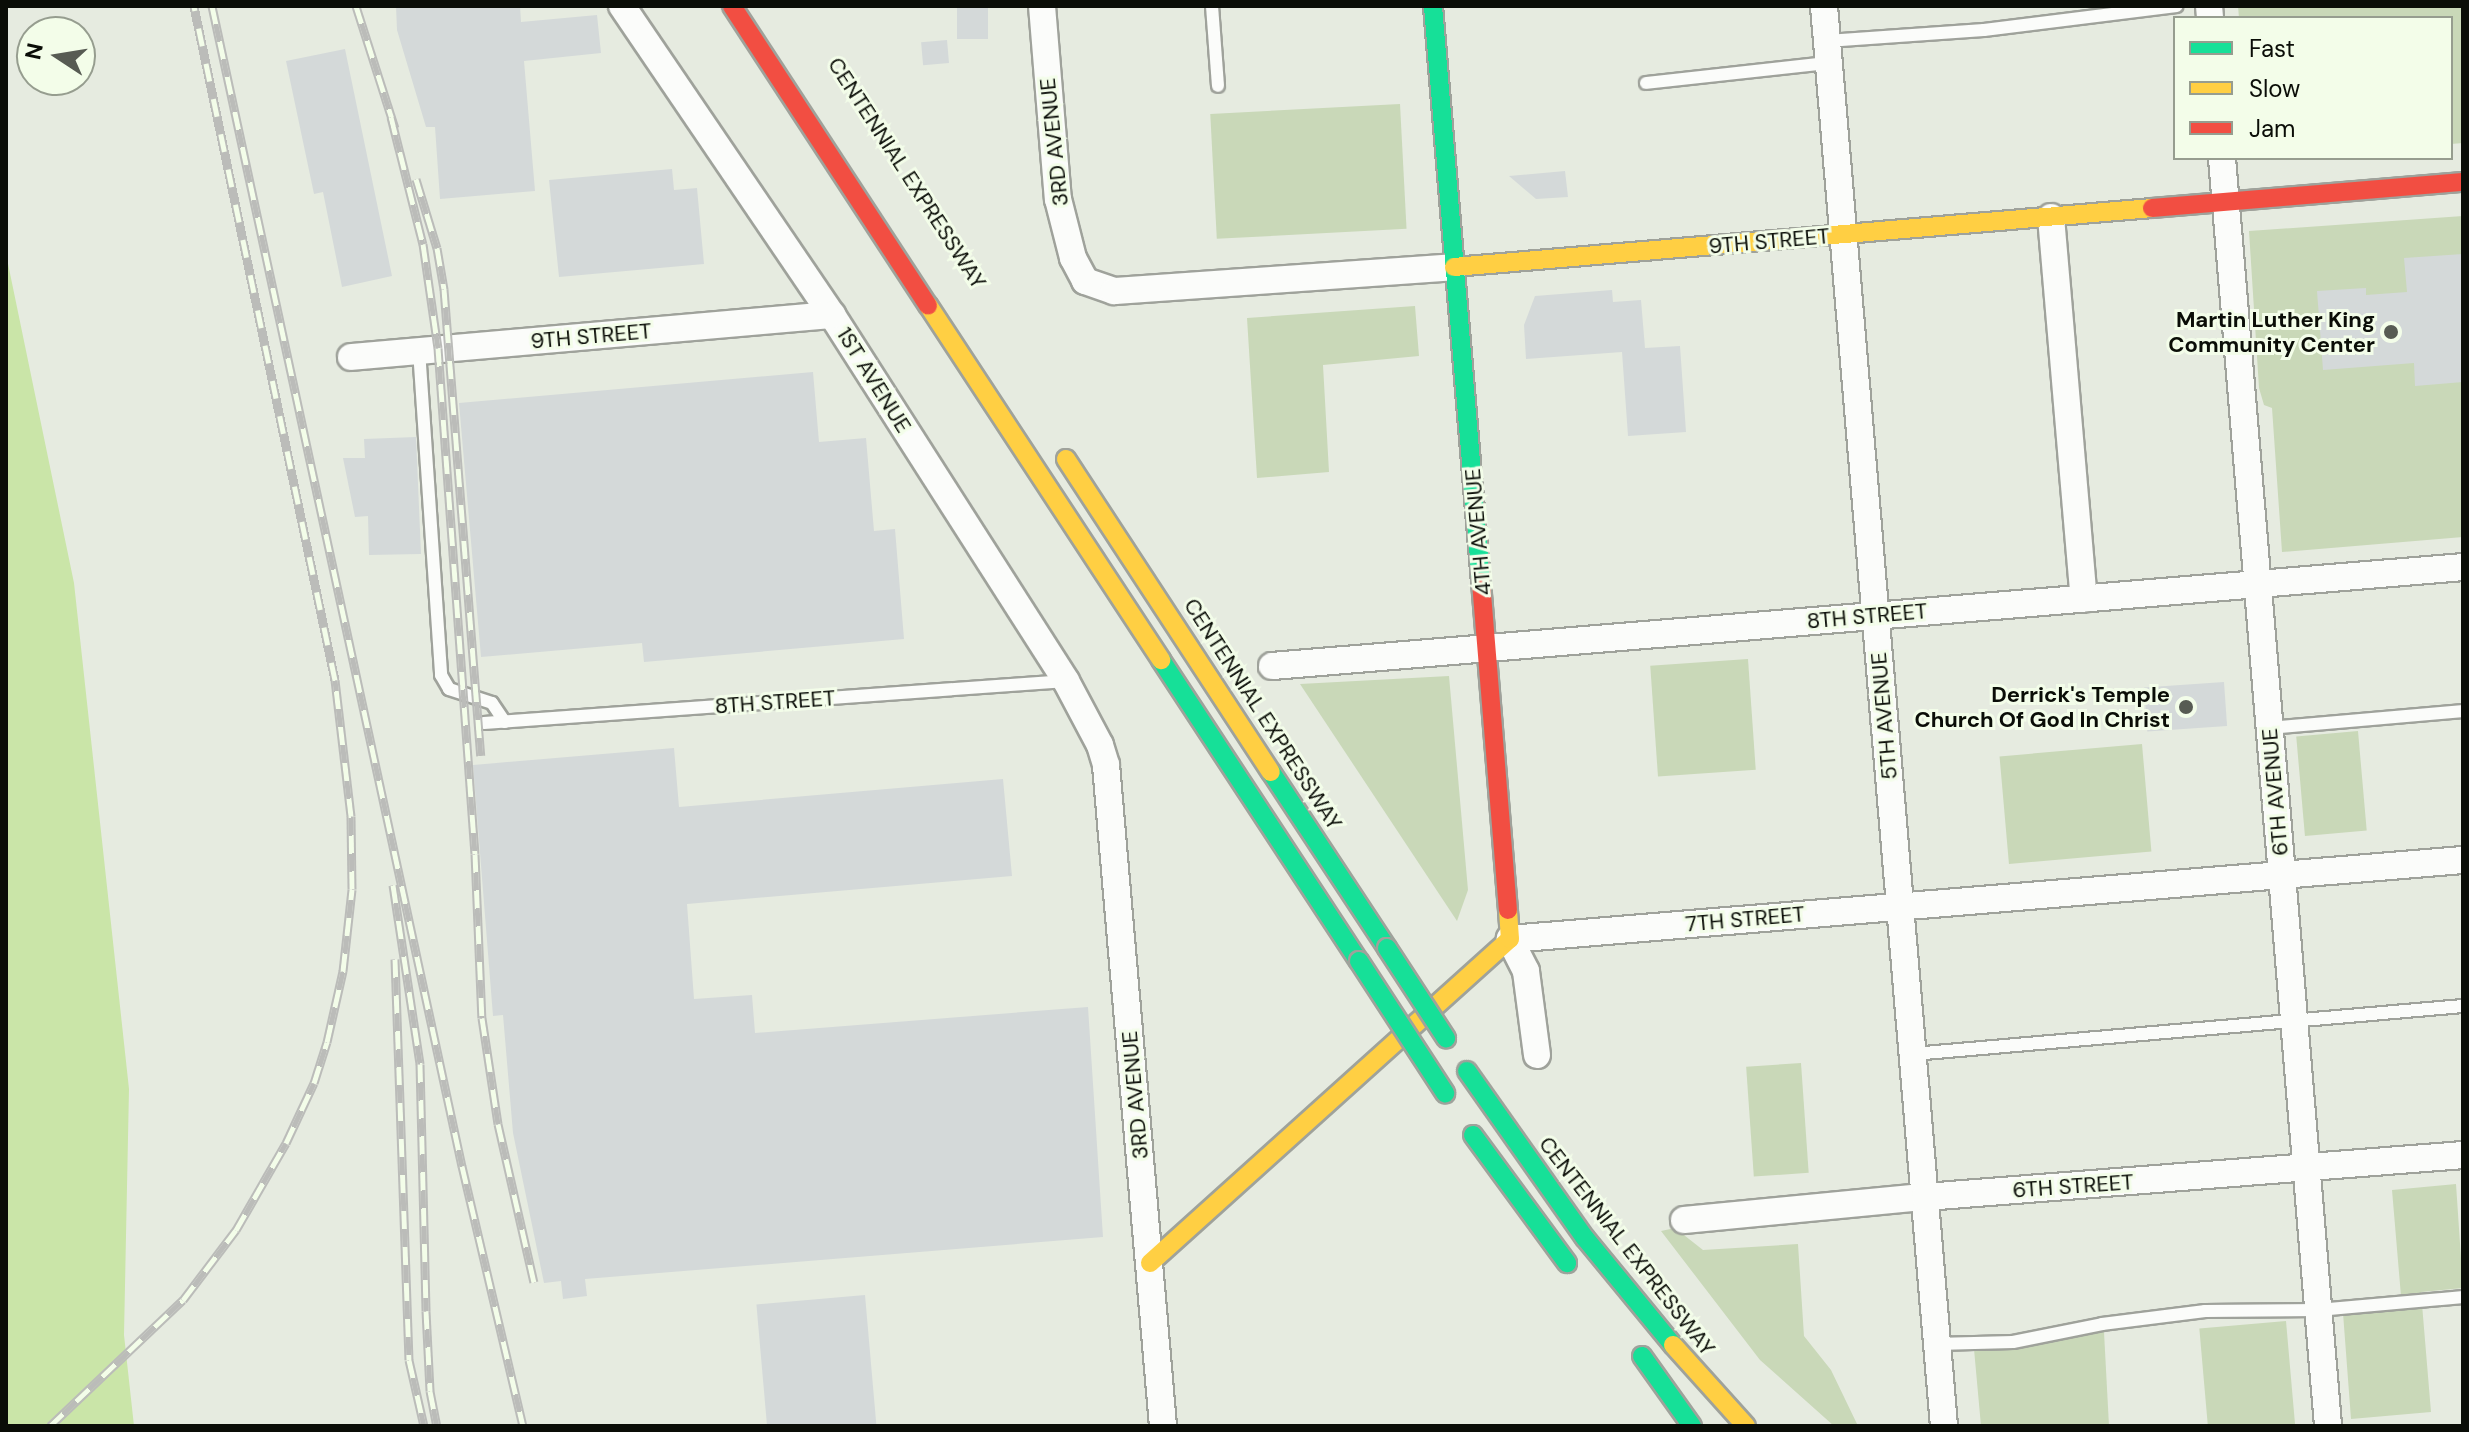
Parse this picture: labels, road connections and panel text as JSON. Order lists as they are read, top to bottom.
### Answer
{
  "streets": {
    "main road": ["CENTENNIAL EXPRESSWAY", "9TH STREET", "4TH AVENUE"],
    "street": [
      "3RD AVENUE",
      "1ST AVENUE",
      "8TH STREET",
      "5TH AVENUE",
      "6TH AVENUE",
      "7TH STREET",
      "6TH STREET"
    ]
  },
  "crossings": [
    ["3RD AVENUE", "9TH STREET"],
    ["3RD AVENUE", "1ST AVENUE"],
    ["9TH STREET", "1ST AVENUE"],
    ["9TH STREET", "4TH AVENUE"],
    ["9TH STREET", "5TH AVENUE"],
    ["9TH STREET", "6TH AVENUE"],
    ["1ST AVENUE", "8TH STREET"],
    ["4TH AVENUE", "8TH STREET"],
    ["4TH AVENUE", "7TH STREET"],
    ["8TH STREET", "5TH AVENUE"],
    ["8TH STREET", "6TH AVENUE"],
    ["5TH AVENUE", "7TH STREET"],
    ["5TH AVENUE", "6TH STREET"],
    ["6TH AVENUE", "7TH STREET"],
    ["6TH AVENUE", "6TH STREET"]
  ],
  "places": ["Martin Luther King Community Center", "Derrick's Temple Church Of God In Christ"],
  "legend": ["Fast", "Slow", "Jam"],
  "north": "left"
}
